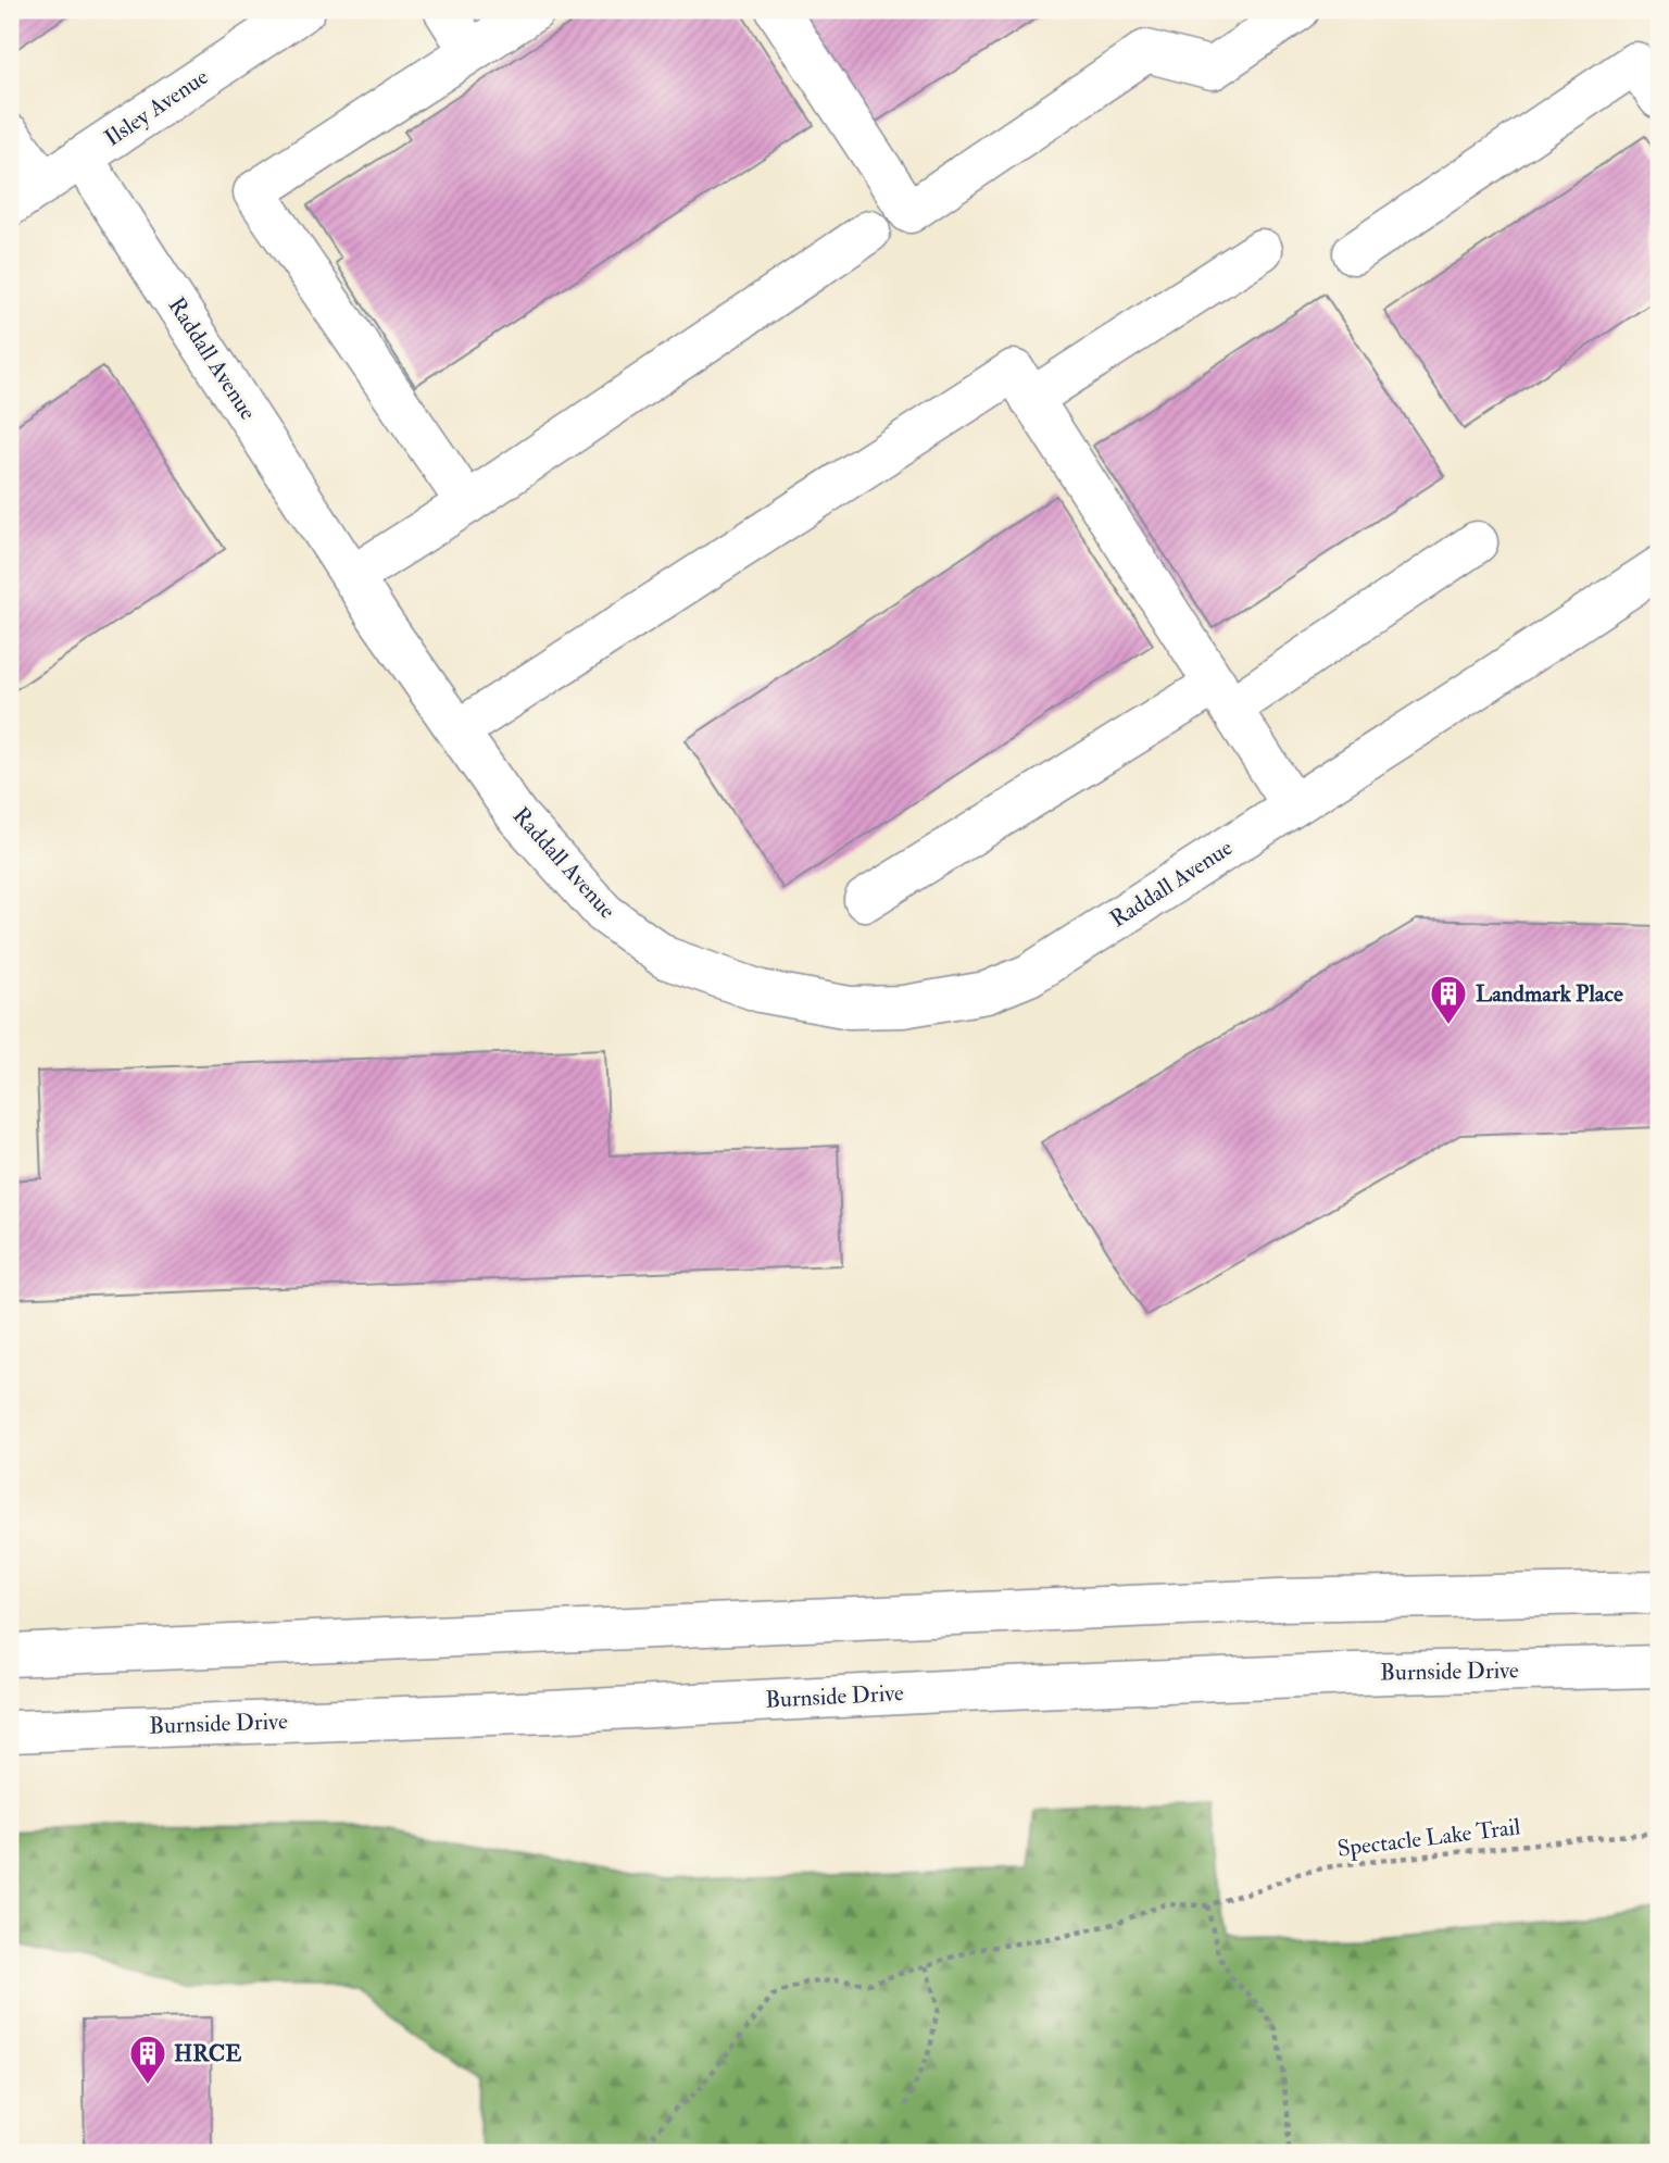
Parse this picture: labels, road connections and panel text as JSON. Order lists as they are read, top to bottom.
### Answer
{
  "streets": {
    "main road": ["Ilsley Avenue", "Raddall Avenue", "Burnside Drive"],
    "path": ["Spectacle Lake Trail"]
  },
  "crossings": [
    ["Ilsley Avenue", "Raddall Avenue"]
  ],
  "places": {
    "building": ["Landmark Place", "HRCE"]
  }
}
